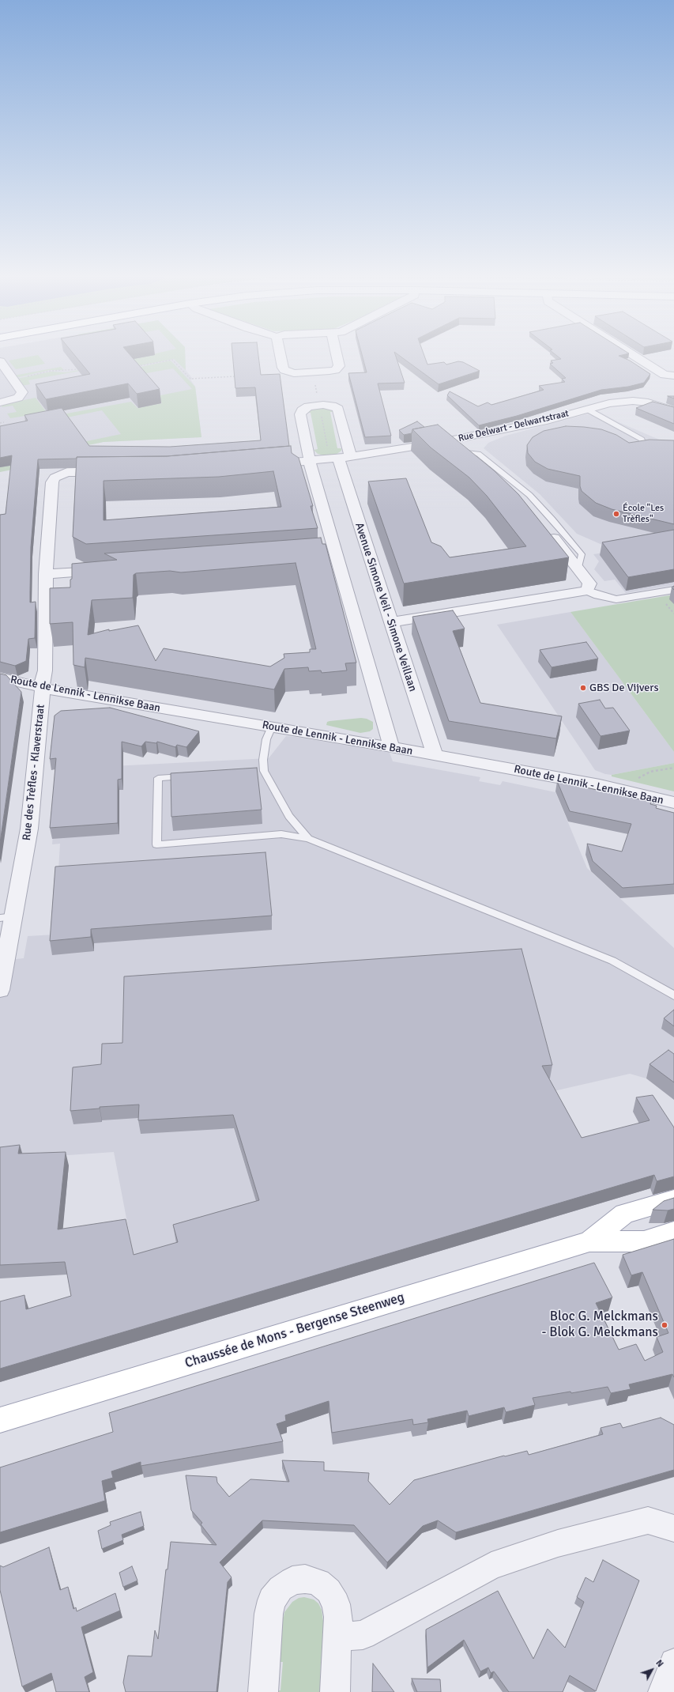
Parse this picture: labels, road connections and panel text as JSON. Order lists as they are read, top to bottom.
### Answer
{
  "streets": {
    "main road": ["Chaussée de Mons - Bergense Steenweg"],
    "street": [
      "Rue Delwart - Delwartstraat",
      "Avenue Simone Veil - Simone Veillaan",
      "Route de Lennik - Lennikse Baan",
      "Rue des Trèfles - Klaverstraat"
    ]
  },
  "crossings": [
    ["Rue Delwart - Delwartstraat", "Avenue Simone Veil - Simone Veillaan"],
    ["Avenue Simone Veil - Simone Veillaan", "Route de Lennik - Lennikse Baan"],
    ["Route de Lennik - Lennikse Baan", "Rue des Trèfles - Klaverstraat"]
  ],
  "places": ["École \"Les Trèfles\"", "GBS De Vijvers", "Bloc G. Melckmans - Blok G. Melckmans"],
  "north": "top right"
}
